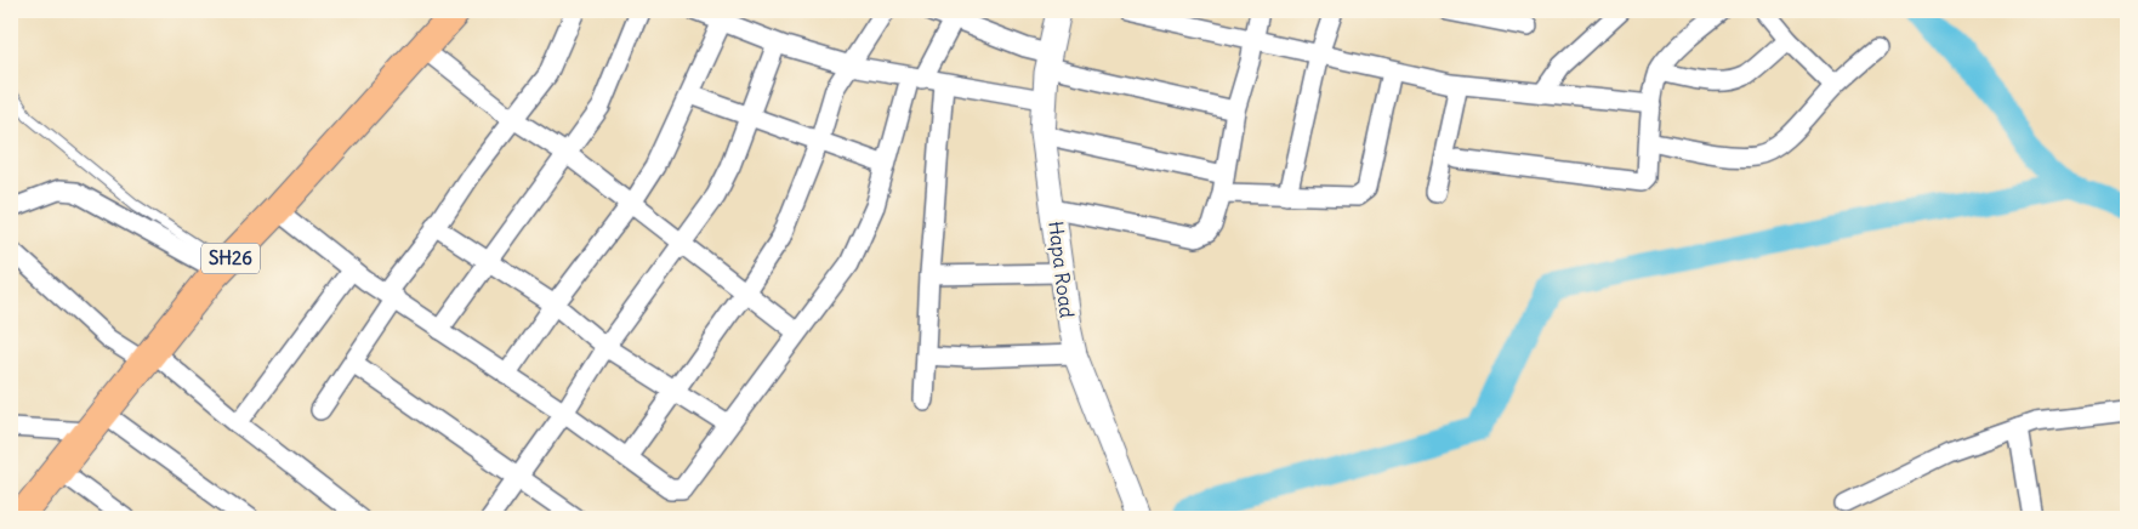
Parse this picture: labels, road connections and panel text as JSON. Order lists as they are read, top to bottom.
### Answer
{
  "streets": {
    "main road": ["SH26"],
    "street": ["Hapa Road"]
  }
}
